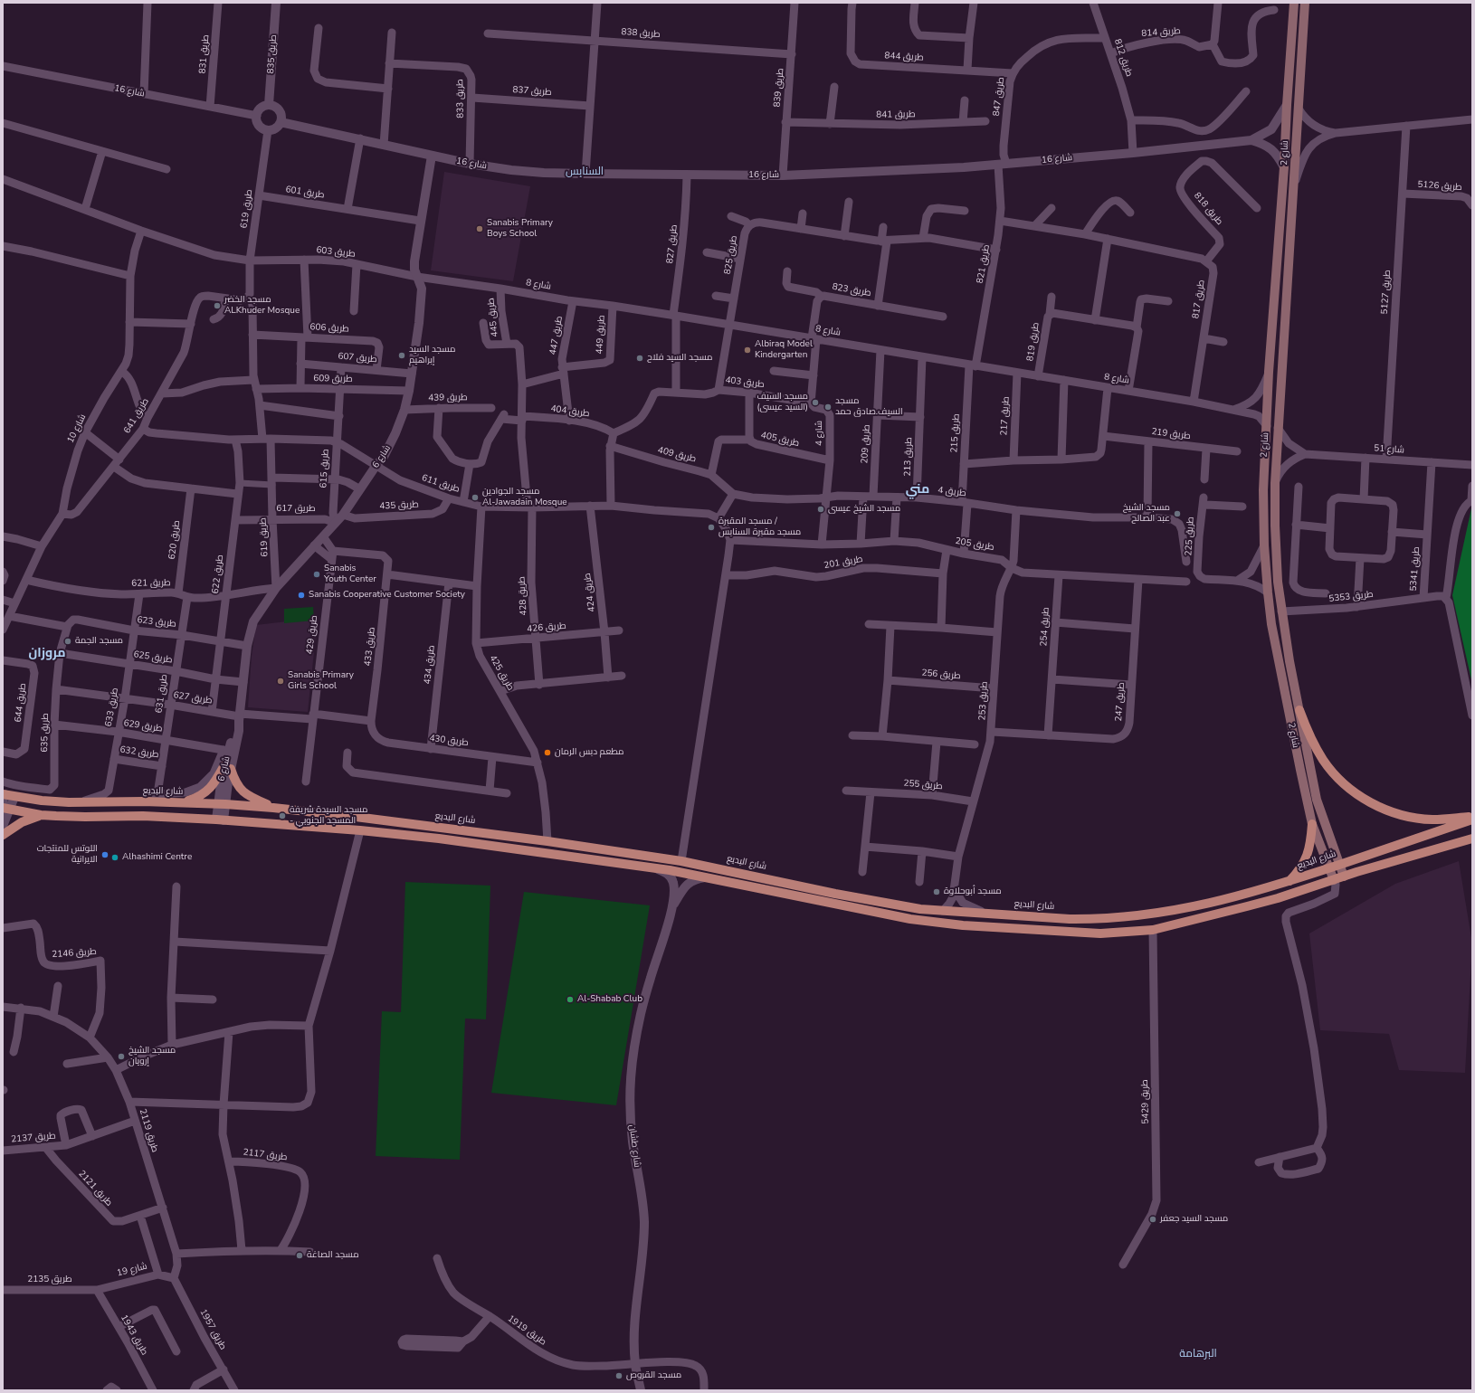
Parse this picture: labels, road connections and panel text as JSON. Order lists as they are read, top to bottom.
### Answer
{
  "streets": {
    "main road": ["شارع 2", "شارع البديع"],
    "street": [
      "طريق 814",
      "طريق 838",
      "طريق 831",
      "طريق 835",
      "طريق 844",
      "طريق 812",
      "طريق 839",
      "شارع 16",
      "طريق 837",
      "طريق 847",
      "طريق 833",
      "طريق 841",
      "طريق 5126",
      "طريق 601",
      "طريق 619",
      "طريق 818",
      "طريق 827",
      "طريق 603",
      "طريق 825",
      "طريق 821",
      "شارع 8",
      "طريق 823",
      "طريق 5127",
      "طريق 817",
      "طريق 445",
      "طريق 606",
      "طريق 449",
      "طريق 447",
      "طريق 819",
      "طريق 607",
      "طريق 609",
      "طريق 403",
      "طريق 439",
      "طريق 404",
      "طريق 641",
      "طريق 217",
      "شارع 10",
      "شارع 4",
      "طريق 215",
      "طريق 219",
      "طريق 405",
      "طريق 209",
      "شارع 51",
      "طريق 409",
      "شارع 6",
      "طريق 213",
      "طريق 615",
      "طريق 611",
      "طريق 4",
      "طريق 435",
      "طريق 617",
      "طريق 225",
      "طريق 620",
      "طريق 205",
      "طريق 201",
      "طريق 5341",
      "طريق 622",
      "طريق 621",
      "طريق 424",
      "طريق 428",
      "طريق 5353",
      "طريق 623",
      "طريق 254",
      "طريق 426",
      "طريق 429",
      "طريق 433",
      "طريق 625",
      "طريق 434",
      "طريق 425",
      "طريق 256",
      "طريق 631",
      "طريق 627",
      "طريق 253",
      "طريق 247",
      "طريق 644",
      "طريق 633",
      "طريق 629",
      "طريق 635",
      "طريق 430",
      "طريق 632",
      "طريق 255",
      "طريق 2146",
      "طريق 5429",
      "طريق 2119",
      "طريق 2137",
      "شارع طشان",
      "طريق 2117",
      "طريق 2121",
      "شارع 19",
      "طريق 2135",
      "طريق 1957",
      "طريق 1919",
      "طريق 1943"
    ]
  },
  "crossings": [
    ["طريق 814", "طريق 812"],
    ["طريق 838", "طريق 839"],
    ["طريق 831", "شارع 16"],
    ["طريق 835", "شارع 16"],
    ["طريق 835", "طريق 619"],
    ["طريق 844", "طريق 847"],
    ["طريق 812", "شارع 16"],
    ["طريق 812", "طريق 847"],
    ["طريق 839", "شارع 16"],
    ["طريق 839", "طريق 841"],
    ["شارع 16", "طريق 847"],
    ["شارع 16", "طريق 833"],
    ["شارع 16", "شارع 2"],
    ["شارع 16", "طريق 619"],
    ["شارع 16", "طريق 827"],
    ["شارع 16", "طريق 821"],
    ["شارع 16", "شارع 6"],
    ["طريق 837", "طريق 833"],
    ["طريق 847", "طريق 821"],
    ["شارع 2", "شارع 8"],
    ["شارع 2", "طريق 5353"],
    ["شارع 2", "شارع البديع"],
    ["طريق 5126", "طريق 5127"],
    ["طريق 601", "طريق 619"],
    ["طريق 601", "شارع 6"],
    ["طريق 619", "طريق 603"],
    ["طريق 619", "طريق 606"],
    ["طريق 619", "طريق 609"],
    ["طريق 619", "شارع 6"],
    ["طريق 619", "طريق 611"],
    ["طريق 619", "طريق 617"],
    ["طريق 619", "طريق 621"],
    ["طريق 818", "طريق 817"],
    ["طريق 827", "شارع 8"],
    ["طريق 603", "شارع 8"],
    ["طريق 603", "شارع 6"],
    ["طريق 825", "شارع 8"],
    ["طريق 825", "طريق 403"],
    ["طريق 821", "شارع 8"],
    ["طريق 821", "طريق 215"],
    ["شارع 8", "طريق 823"],
    ["شارع 8", "طريق 817"],
    ["شارع 8", "طريق 445"],
    ["شارع 8", "طريق 449"],
    ["شارع 8", "طريق 447"],
    ["شارع 8", "طريق 819"],
    ["شارع 8", "طريق 403"],
    ["شارع 8", "طريق 217"],
    ["شارع 8", "طريق 215"],
    ["شارع 8", "طريق 209"],
    ["شارع 8", "شارع 6"],
    ["شارع 8", "طريق 213"],
    ["طريق 5127", "شارع 51"],
    ["طريق 445", "طريق 428"],
    ["طريق 606", "طريق 607"],
    ["طريق 449", "طريق 447"],
    ["طريق 447", "طريق 404"],
    ["طريق 607", "شارع 6"],
    ["طريق 607", "طريق 615"],
    ["طريق 609", "شارع 6"],
    ["طريق 609", "طريق 615"],
    ["طريق 403", "طريق 404"],
    ["طريق 403", "شارع 4"],
    ["طريق 403", "طريق 405"],
    ["طريق 439", "شارع 6"],
    ["طريق 404", "طريق 428"],
    ["طريق 641", "شارع 10"],
    ["طريق 641", "طريق 611"],
    ["شارع 10", "طريق 621"],
    ["شارع 4", "طريق 405"],
    ["شارع 4", "طريق 4"],
    ["طريق 215", "طريق 4"],
    ["طريق 215", "طريق 205"],
    ["طريق 405", "طريق 409"],
    ["طريق 209", "طريق 4"],
    ["شارع 51", "طريق 5341"],
    ["طريق 409", "طريق 4"],
    ["شارع 6", "طريق 615"],
    ["شارع 6", "طريق 611"],
    ["شارع 6", "طريق 435"],
    ["شارع 6", "طريق 617"],
    ["شارع 6", "طريق 621"],
    ["شارع 6", "طريق 623"],
    ["شارع 6", "طريق 625"],
    ["شارع 6", "طريق 627"],
    ["شارع 6", "طريق 629"],
    ["شارع 6", "شارع البديع"],
    ["طريق 213", "طريق 4"],
    ["طريق 615", "طريق 611"],
    ["طريق 615", "طريق 435"],
    ["طريق 615", "طريق 617"],
    ["طريق 611", "طريق 435"],
    ["طريق 611", "طريق 622"],
    ["طريق 611", "طريق 424"],
    ["طريق 611", "طريق 428"],
    ["طريق 611", "طريق 425"],
    ["طريق 4", "طريق 253"],
    ["طريق 435", "طريق 617"],
    ["طريق 617", "طريق 622"],
    ["طريق 620", "طريق 621"],
    ["طريق 205", "طريق 254"],
    ["طريق 205", "طريق 253"],
    ["طريق 205", "طريق 247"],
    ["طريق 5341", "طريق 5353"],
    ["طريق 622", "طريق 621"],
    ["طريق 622", "طريق 623"],
    ["طريق 622", "طريق 625"],
    ["طريق 622", "طريق 627"],
    ["طريق 621", "طريق 631"],
    ["طريق 621", "طريق 633"],
    ["طريق 424", "طريق 426"],
    ["طريق 428", "طريق 426"],
    ["طريق 623", "طريق 631"],
    ["طريق 623", "طريق 633"],
    ["طريق 623", "طريق 635"],
    ["طريق 254", "طريق 247"],
    ["طريق 426", "طريق 425"],
    ["طريق 429", "طريق 433"],
    ["طريق 429", "طريق 627"],
    ["طريق 433", "طريق 430"],
    ["طريق 625", "طريق 631"],
    ["طريق 625", "طريق 633"],
    ["طريق 625", "طريق 635"],
    ["طريق 434", "طريق 430"],
    ["طريق 425", "طريق 430"],
    ["طريق 425", "شارع البديع"],
    ["طريق 256", "طريق 253"],
    ["طريق 631", "طريق 627"],
    ["طريق 631", "طريق 629"],
    ["طريق 631", "طريق 632"],
    ["طريق 627", "طريق 633"],
    ["طريق 627", "طريق 635"],
    ["طريق 253", "طريق 247"],
    ["طريق 253", "طريق 255"],
    ["طريق 253", "شارع البديع"],
    ["طريق 633", "طريق 629"],
    ["طريق 633", "طريق 632"],
    ["طريق 633", "شارع البديع"],
    ["طريق 629", "طريق 635"],
    ["طريق 2146", "طريق 2119"],
    ["طريق 2119", "طريق 2137"],
    ["طريق 2119", "طريق 2121"],
    ["طريق 2119", "شارع 19"],
    ["طريق 2119", "طريق 1957"],
    ["طريق 2137", "طريق 2121"],
    ["شارع طشان", "طريق 1919"],
    ["شارع 19", "طريق 2135"],
    ["شارع 19", "طريق 1957"],
    ["شارع 19", "طريق 1943"],
    ["طريق 2135", "طريق 1943"]
  ],
  "districts": [
    "السنابِس",
    "مني",
    "مروزان",
    "البرهامة"
  ],
  "places": [
    "Sanabis Primary Boys School",
    "مسجد الخضر ALKhuder Mosque",
    "Albiraq Model Kindergarten",
    "مسجد السيد إبراهيم",
    "مسجد السيد فلاح",
    "مسجد السيف (السيد عيسى)",
    "مسجد السيف.صادق حمد",
    "مسجد الجوادين Al-Jawadain Mosque",
    "مسجد الشيخ عيسى",
    "مسجد الشيخ عبد الصالح",
    "مسجد المقبرة / مسجد مقبرة السنابس",
    "Sanabis Youth Center",
    "Sanabis Cooperative Customer Society",
    "مسجد الجمة",
    "Sanabis Primary Girls School",
    "مطعم دبس الرمان",
    "مسجد السيدة شريفة - المسجد الجنوبي",
    "اللوتس للمنتجات الايرانية",
    "Alhashimi Centre",
    "مسجد أبوحلاوة",
    "Al-Shabab Club",
    "مسجد الشيخ إرويان",
    "مسجد السيد جعفر",
    "مسجد الصاغة",
    "مسجد القروص"
  ]
}
